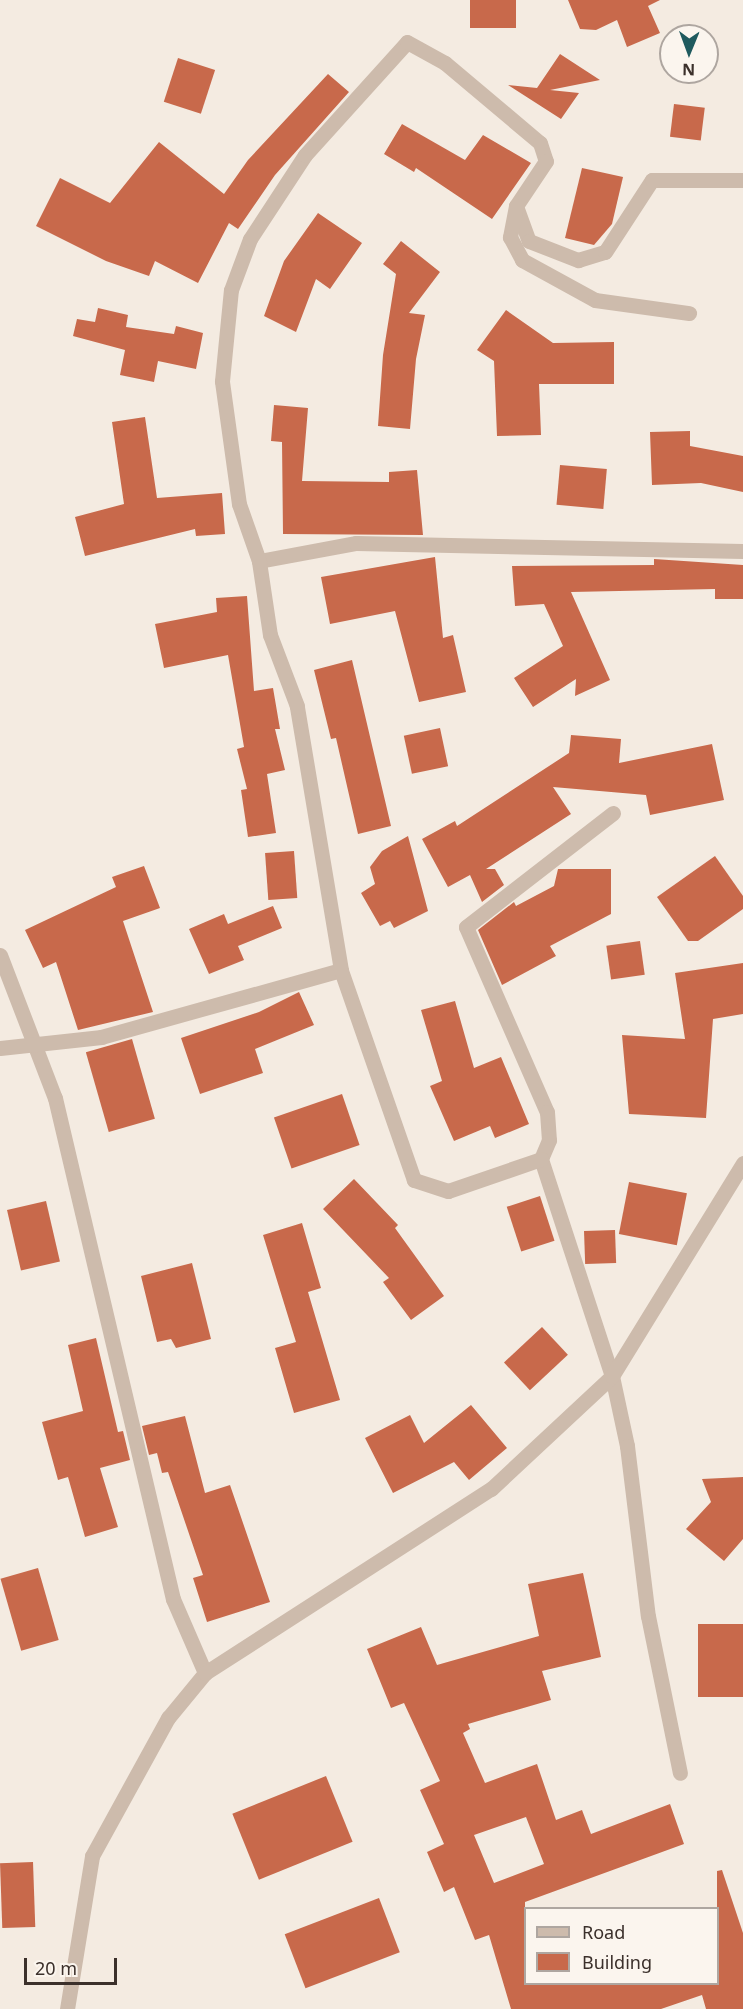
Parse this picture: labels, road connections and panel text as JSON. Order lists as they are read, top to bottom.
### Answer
{
  "legend": ["Road", "Building"],
  "scale_bar": "20 m",
  "north": "bottom"
}
